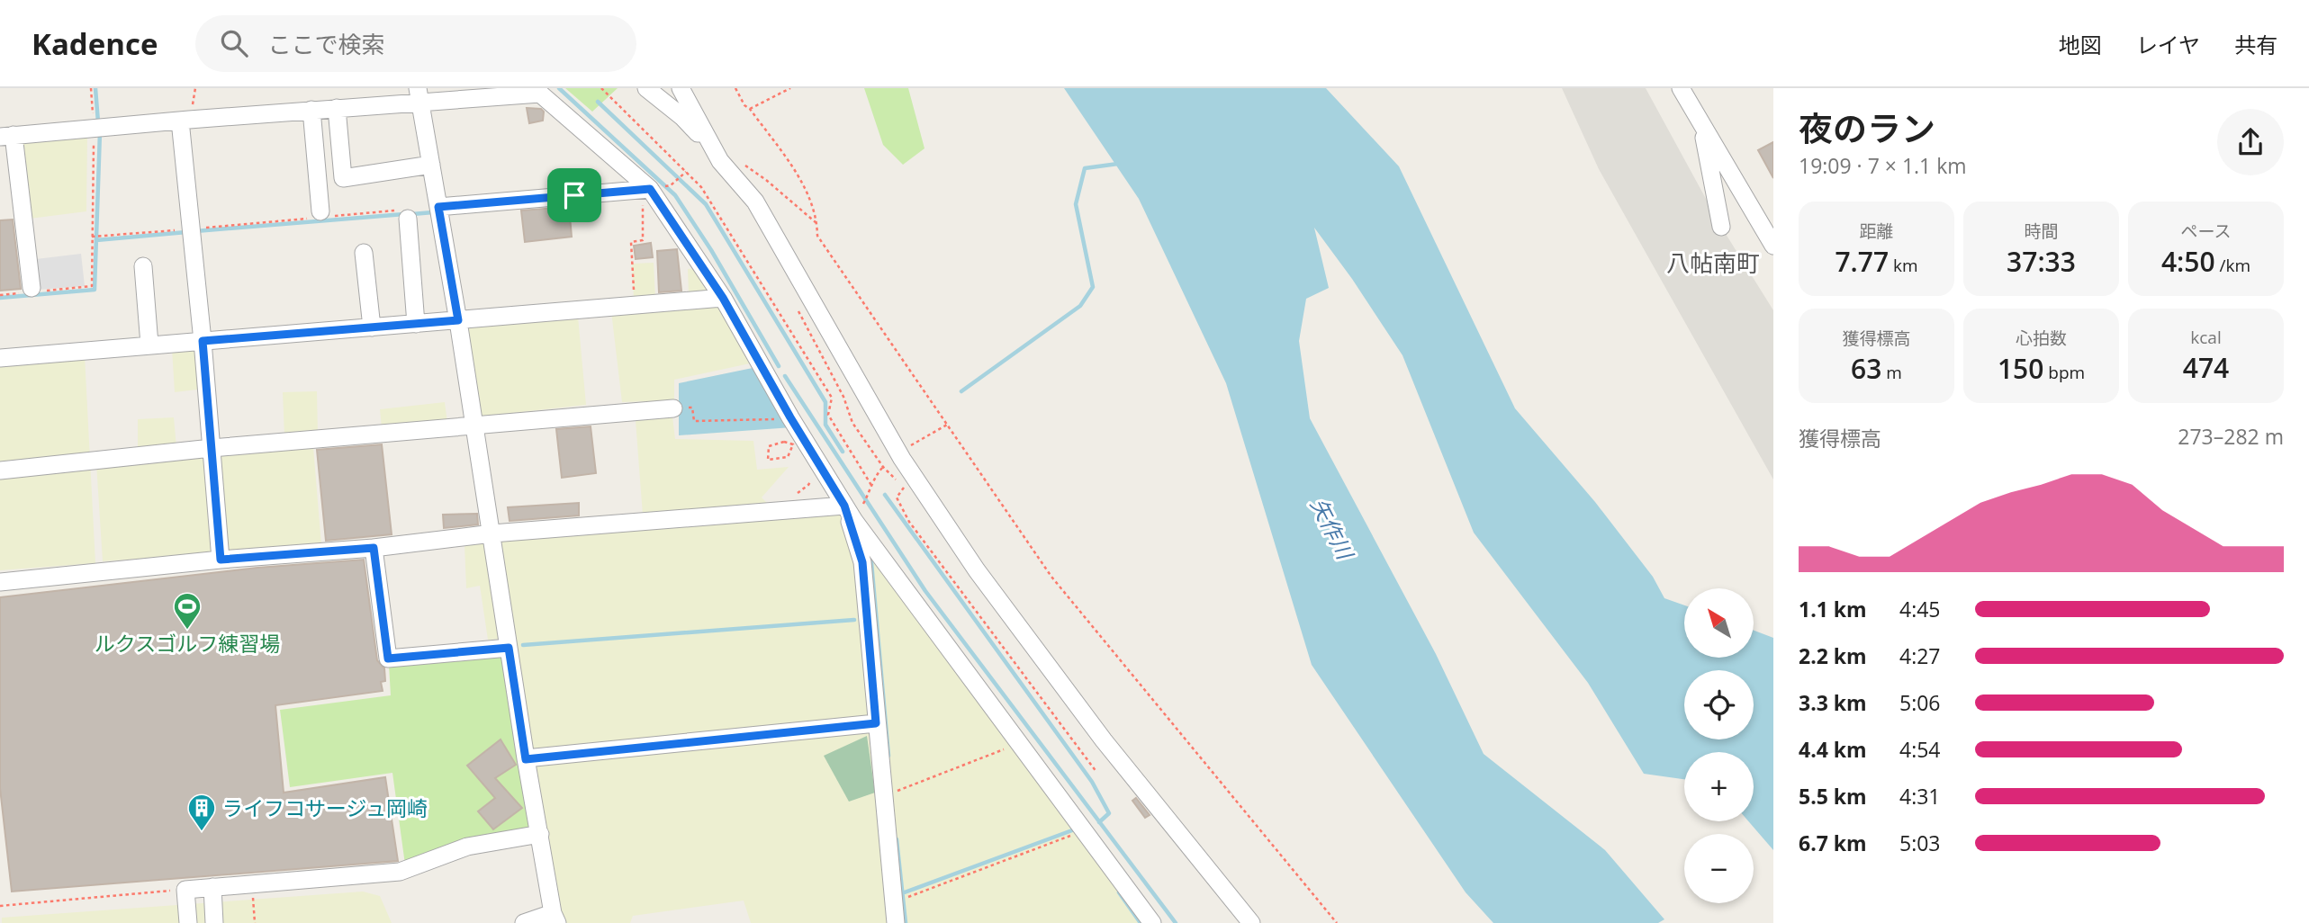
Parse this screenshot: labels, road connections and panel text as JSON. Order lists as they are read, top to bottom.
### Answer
{
  "districts": ["八帖南町"],
  "water": ["矢作川"],
  "places": {
    "sports": ["ルクスゴルフ練習場"],
    "building": ["ライフコサージュ岡崎"]
  },
  "north": "top left",
  "page": {
    "header": "Kadence",
    "search": "ここで検索",
    "nav": ["地図", "レイヤ", "共有"],
    "heading": ["夜のラン", "19:09 · 7 × 1.1 km"],
    "stats": [
      ["距離", "7.77 km"],
      ["時間", "37:33"],
      ["ペース", "4:50 /km"],
      ["獲得標高", "63 m"],
      ["心拍数", "150 bpm"],
      ["kcal", "474"]
    ],
    "chart": ["獲得標高", "273–282 m"],
    "list": [
      {
        "name": "1.1 km",
        "note": "4:45"
      },
      {
        "name": "2.2 km",
        "note": "4:27"
      },
      {
        "name": "3.3 km",
        "note": "5:06"
      },
      {
        "name": "4.4 km",
        "note": "4:54"
      },
      {
        "name": "5.5 km",
        "note": "4:31"
      },
      {
        "name": "6.7 km",
        "note": "5:03"
      }
    ],
    "map_buttons": ["+", "−"]
  }
}
